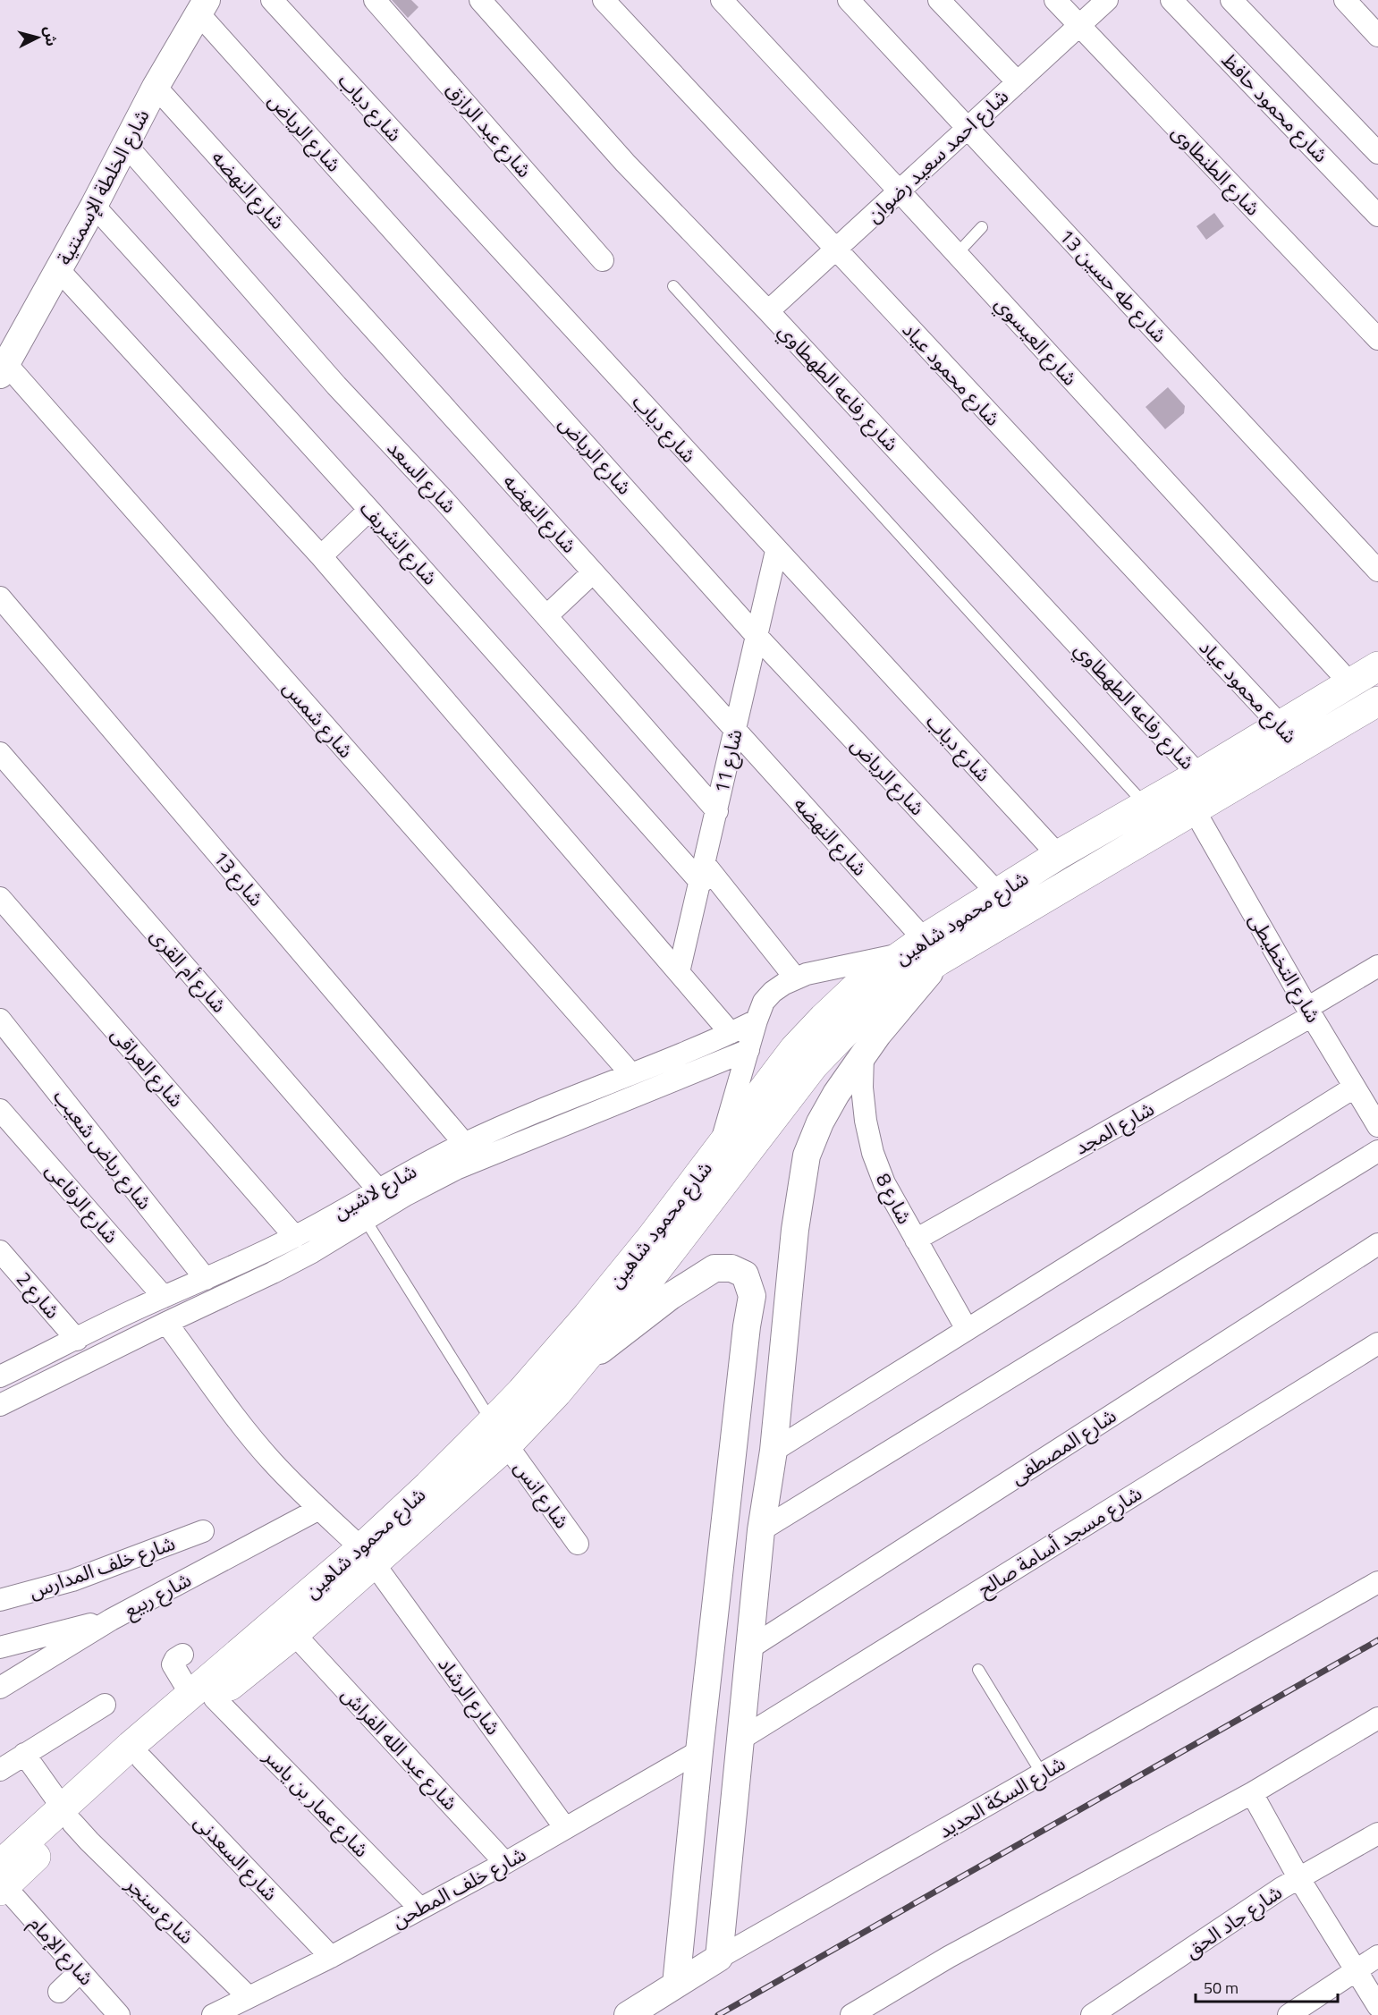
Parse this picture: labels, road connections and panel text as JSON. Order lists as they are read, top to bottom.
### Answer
{
  "streets": {
    "main road": ["شارع محمود شاهين"],
    "street": [
      "شارع دياب",
      "شارع محمود حافظ",
      "شارع عبد الرازق",
      "شارع الرياض",
      "شارع احمد سعيد رضوان",
      "شارع الطنطاوى",
      "شارع الخلطة الإسمنتية",
      "شارع النهضه",
      "شارع طه حسين 13",
      "شارع العيسوي",
      "شارع محمود عياد",
      "شارع رفاعه الطهطاوي",
      "شارع السعد",
      "شارع الشريف",
      "شارع شمس",
      "شارع 11",
      "شارع 13",
      "شارع التخطيطى",
      "شارع أم القرى",
      "شارع العراقى",
      "شارع المجد",
      "شارع رياض شعيب",
      "شارع لاشين",
      "شارع 8",
      "شارع الرفاعى",
      "شارع 2",
      "شارع المصطفى",
      "شارع انس",
      "شارع مسجد أسامة صالح",
      "شارع خلف المدارس",
      "شارع ربيع",
      "شارع الرشاد",
      "شارع عبد الله الفراش",
      "شارع السكة الحديد",
      "شارع عمار بن ياسر",
      "شارع السعدنى",
      "شارع خلف المطحن",
      "شارع سنجر",
      "شارع جاد الحق",
      "شارع الإمام"
    ]
  },
  "crossings": [
    ["شارع دياب", "شارع 11"],
    ["شارع دياب", "شارع محمود شاهين"],
    ["شارع الرياض", "شارع الخلطة الإسمنتية"],
    ["شارع الرياض", "شارع 11"],
    ["شارع الرياض", "شارع محمود شاهين"],
    ["شارع احمد سعيد رضوان", "شارع الطنطاوى"],
    ["شارع احمد سعيد رضوان", "شارع طه حسين 13"],
    ["شارع احمد سعيد رضوان", "شارع العيسوي"],
    ["شارع احمد سعيد رضوان", "شارع محمود عياد"],
    ["شارع احمد سعيد رضوان", "شارع رفاعه الطهطاوي"],
    ["شارع الخلطة الإسمنتية", "شارع النهضه"],
    ["شارع الخلطة الإسمنتية", "شارع السعد"],
    ["شارع الخلطة الإسمنتية", "شارع الشريف"],
    ["شارع الخلطة الإسمنتية", "شارع شمس"],
    ["شارع النهضه", "شارع 11"],
    ["شارع النهضه", "شارع محمود شاهين"],
    ["شارع العيسوي", "شارع محمود شاهين"],
    ["شارع محمود عياد", "شارع محمود شاهين"],
    ["شارع رفاعه الطهطاوي", "شارع محمود شاهين"],
    ["شارع السعد", "شارع 11"],
    ["شارع الشريف", "شارع 11"],
    ["شارع شمس", "شارع لاشين"],
    ["شارع 13", "شارع لاشين"],
    ["شارع محمود شاهين", "شارع التخطيطى"],
    ["شارع محمود شاهين", "شارع انس"],
    ["شارع محمود شاهين", "شارع الرشاد"],
    ["شارع محمود شاهين", "شارع عبد الله الفراش"],
    ["شارع محمود شاهين", "شارع عمار بن ياسر"],
    ["شارع محمود شاهين", "شارع السعدنى"],
    ["شارع محمود شاهين", "شارع سنجر"],
    ["شارع محمود شاهين", "شارع الإمام"],
    ["شارع التخطيطى", "شارع المجد"],
    ["شارع أم القرى", "شارع لاشين"],
    ["شارع العراقى", "شارع لاشين"],
    ["شارع المجد", "شارع 8"],
    ["شارع رياض شعيب", "شارع لاشين"],
    ["شارع لاشين", "شارع الرفاعى"],
    ["شارع لاشين", "شارع 2"],
    ["شارع لاشين", "شارع الرشاد"],
    ["شارع ربيع", "شارع الرشاد"],
    ["شارع الرشاد", "شارع خلف المطحن"],
    ["شارع عبد الله الفراش", "شارع خلف المطحن"],
    ["شارع عمار بن ياسر", "شارع خلف المطحن"],
    ["شارع السعدنى", "شارع خلف المطحن"],
    ["شارع خلف المطحن", "شارع سنجر"]
  ],
  "scale_bar": "50 m",
  "north": "right"
}
